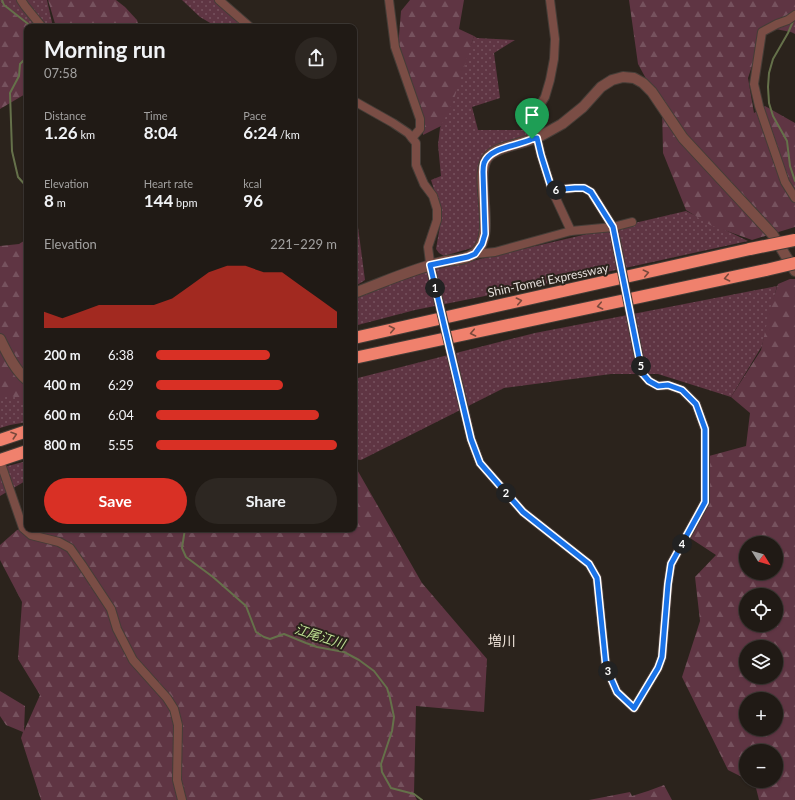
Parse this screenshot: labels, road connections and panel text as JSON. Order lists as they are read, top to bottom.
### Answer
{
  "streets": {
    "highway": ["Shin-Tomei Expressway"]
  },
  "districts": ["増川"],
  "water": ["江尾江川"],
  "north": "bottom right",
  "page": {
    "heading": ["Morning run", "07:58"],
    "stats": [
      ["Distance", "1.26 km"],
      ["Time", "8:04"],
      ["Pace", "6:24 /km"],
      ["Elevation", "8 m"],
      ["Heart rate", "144 bpm"],
      ["kcal", "96"]
    ],
    "pins": [
      "6",
      "1",
      "5",
      "2",
      "4",
      "3"
    ],
    "chart": ["Elevation", "221–229 m"],
    "list": [
      {
        "name": "200 m",
        "note": "6:38"
      },
      {
        "name": "400 m",
        "note": "6:29"
      },
      {
        "name": "600 m",
        "note": "6:04"
      },
      {
        "name": "800 m",
        "note": "5:55"
      }
    ],
    "buttons": ["Save", "Share"],
    "map_buttons": ["+", "−"]
  }
}
